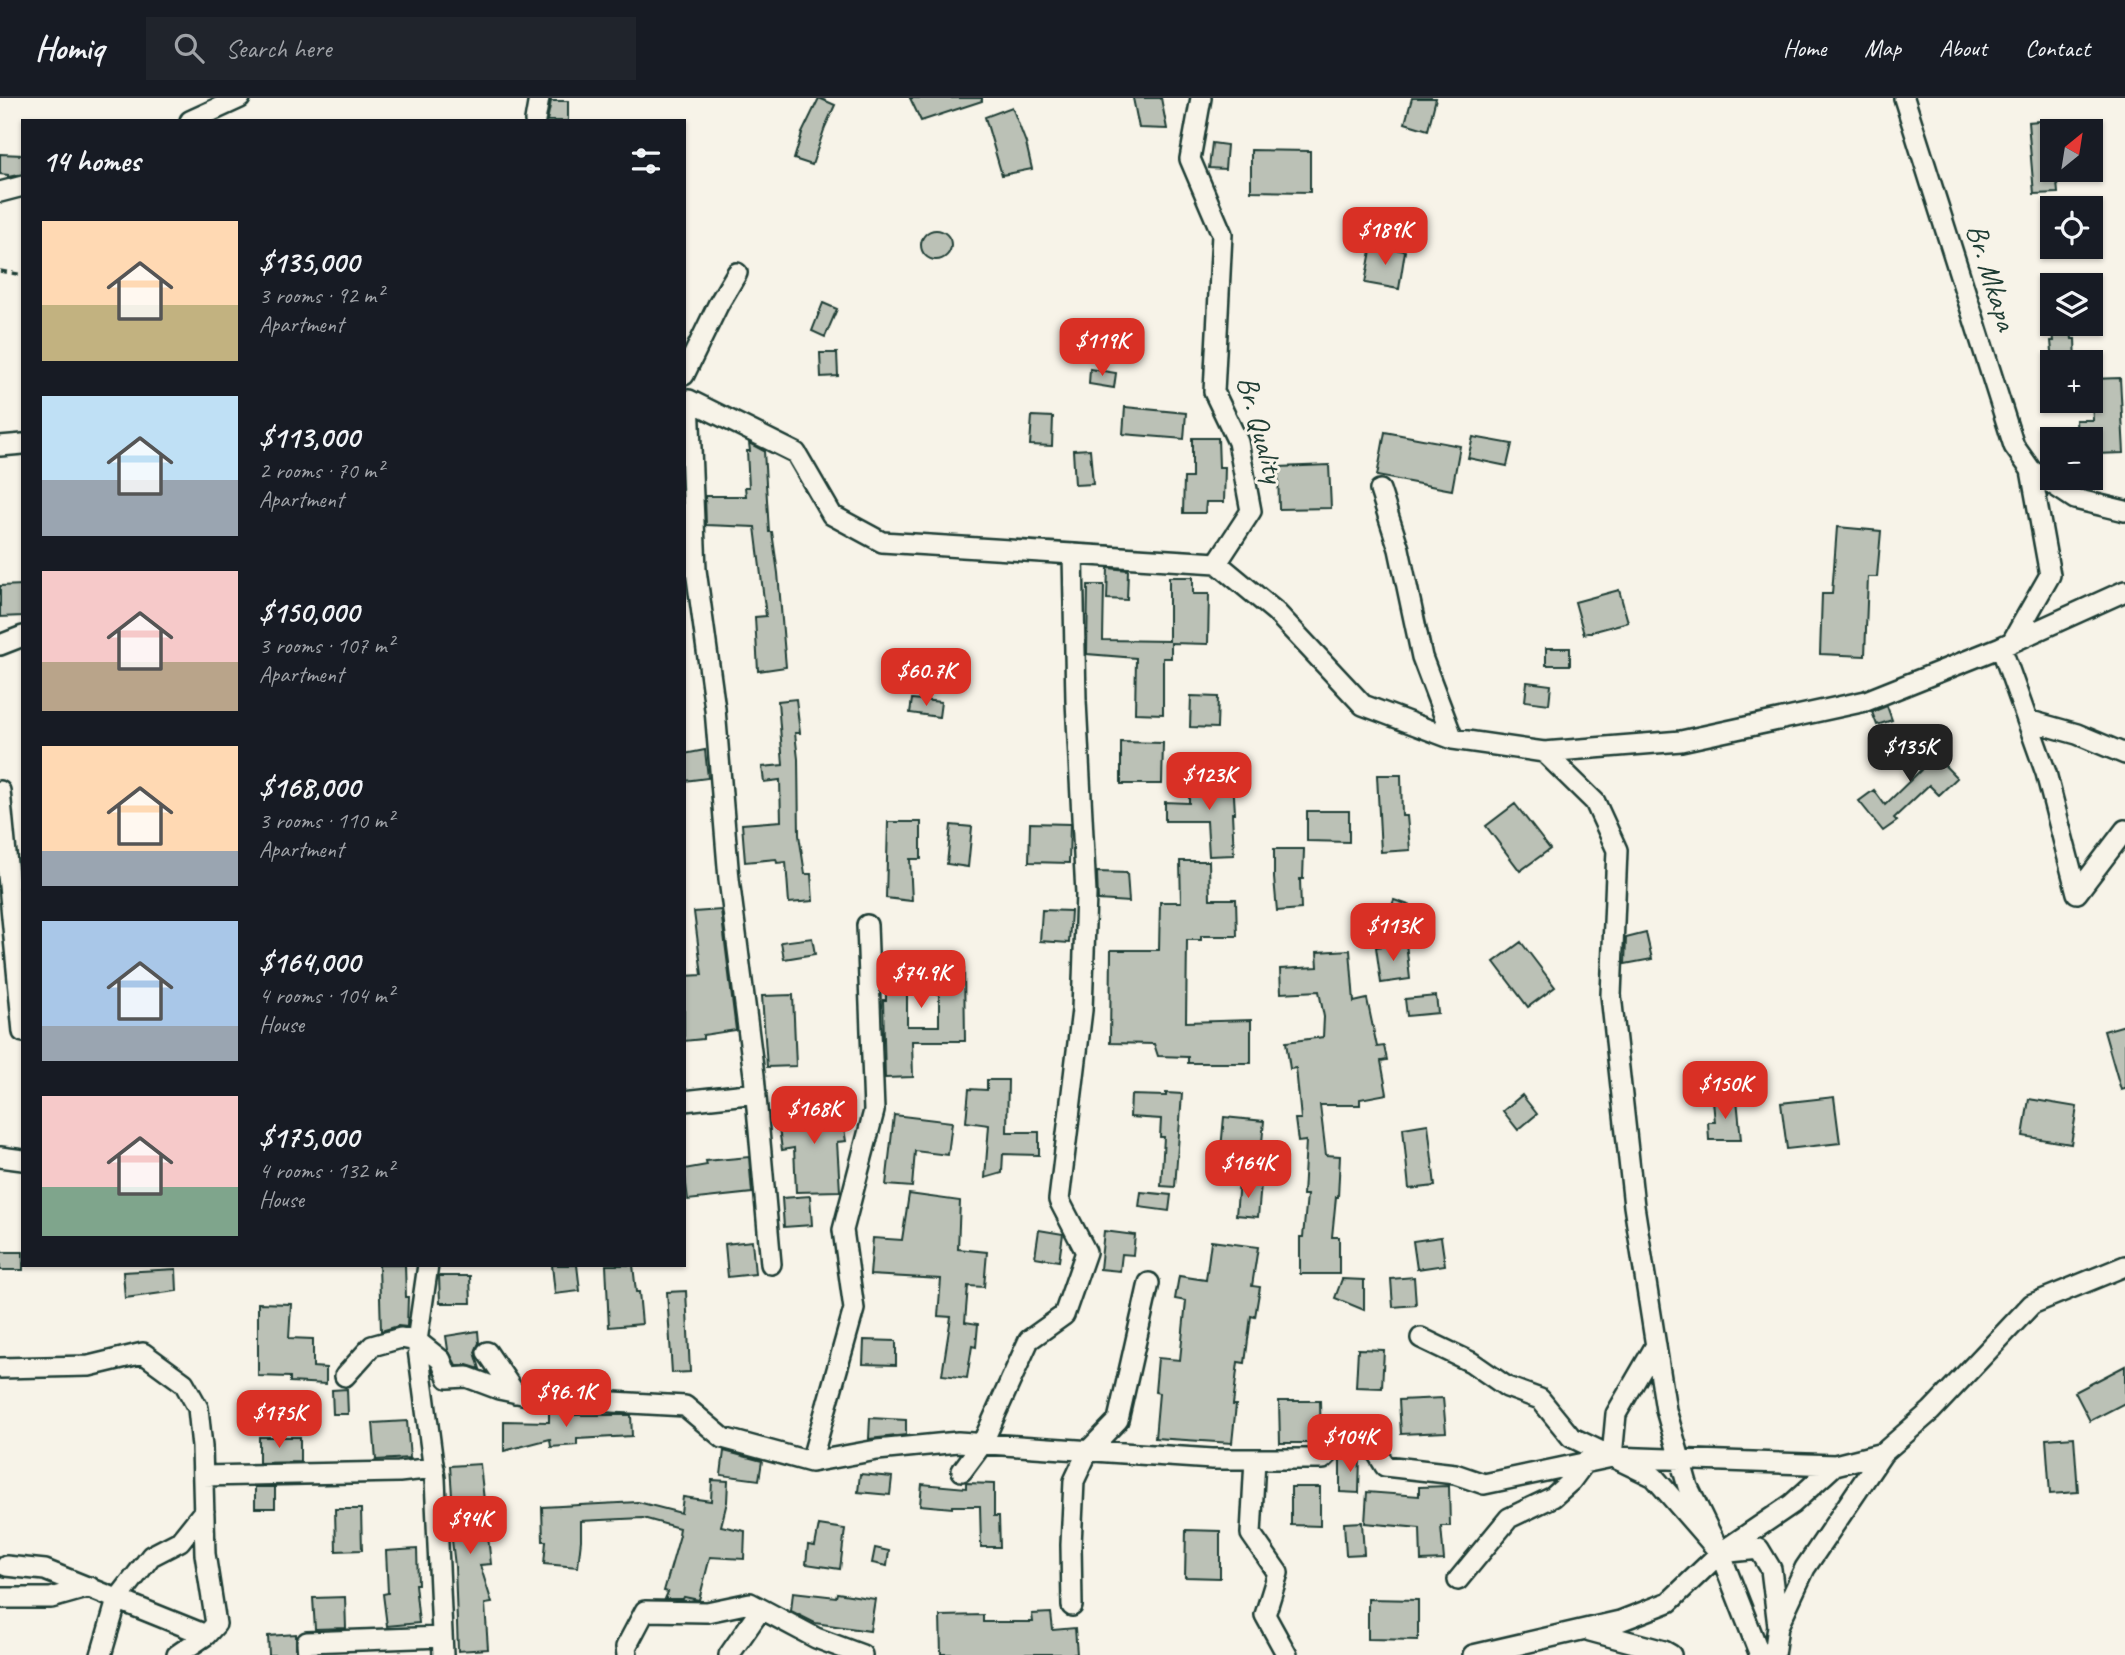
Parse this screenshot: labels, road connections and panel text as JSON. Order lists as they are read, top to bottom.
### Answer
{
  "streets": {
    "street": ["Br. Mkapa", "Br. Quality"]
  },
  "north": "top right",
  "page": {
    "header": "Homiq",
    "search": "Search here",
    "nav": [
      "Home",
      "Map",
      "About",
      "Contact"
    ],
    "map_buttons": ["+", "−"],
    "heading": "14 homes",
    "list": [
      {
        "name": "$135,000",
        "note": "3 rooms · 92 m² · Apartment"
      },
      {
        "name": "$113,000",
        "note": "2 rooms · 70 m² · Apartment"
      },
      {
        "name": "$150,000",
        "note": "3 rooms · 107 m² · Apartment"
      },
      {
        "name": "$168,000",
        "note": "3 rooms · 110 m² · Apartment"
      },
      {
        "name": "$164,000",
        "note": "4 rooms · 104 m² · House"
      },
      {
        "name": "$175,000",
        "note": "4 rooms · 132 m² · House"
      }
    ],
    "price": [
      "$189K",
      "$119K",
      "$60.7K",
      "$135K",
      "$123K",
      "$113K",
      "$74.9K",
      "$150K",
      "$168K",
      "$164K",
      "$96.1K",
      "$175K",
      "$104K",
      "$94K"
    ]
  }
}
